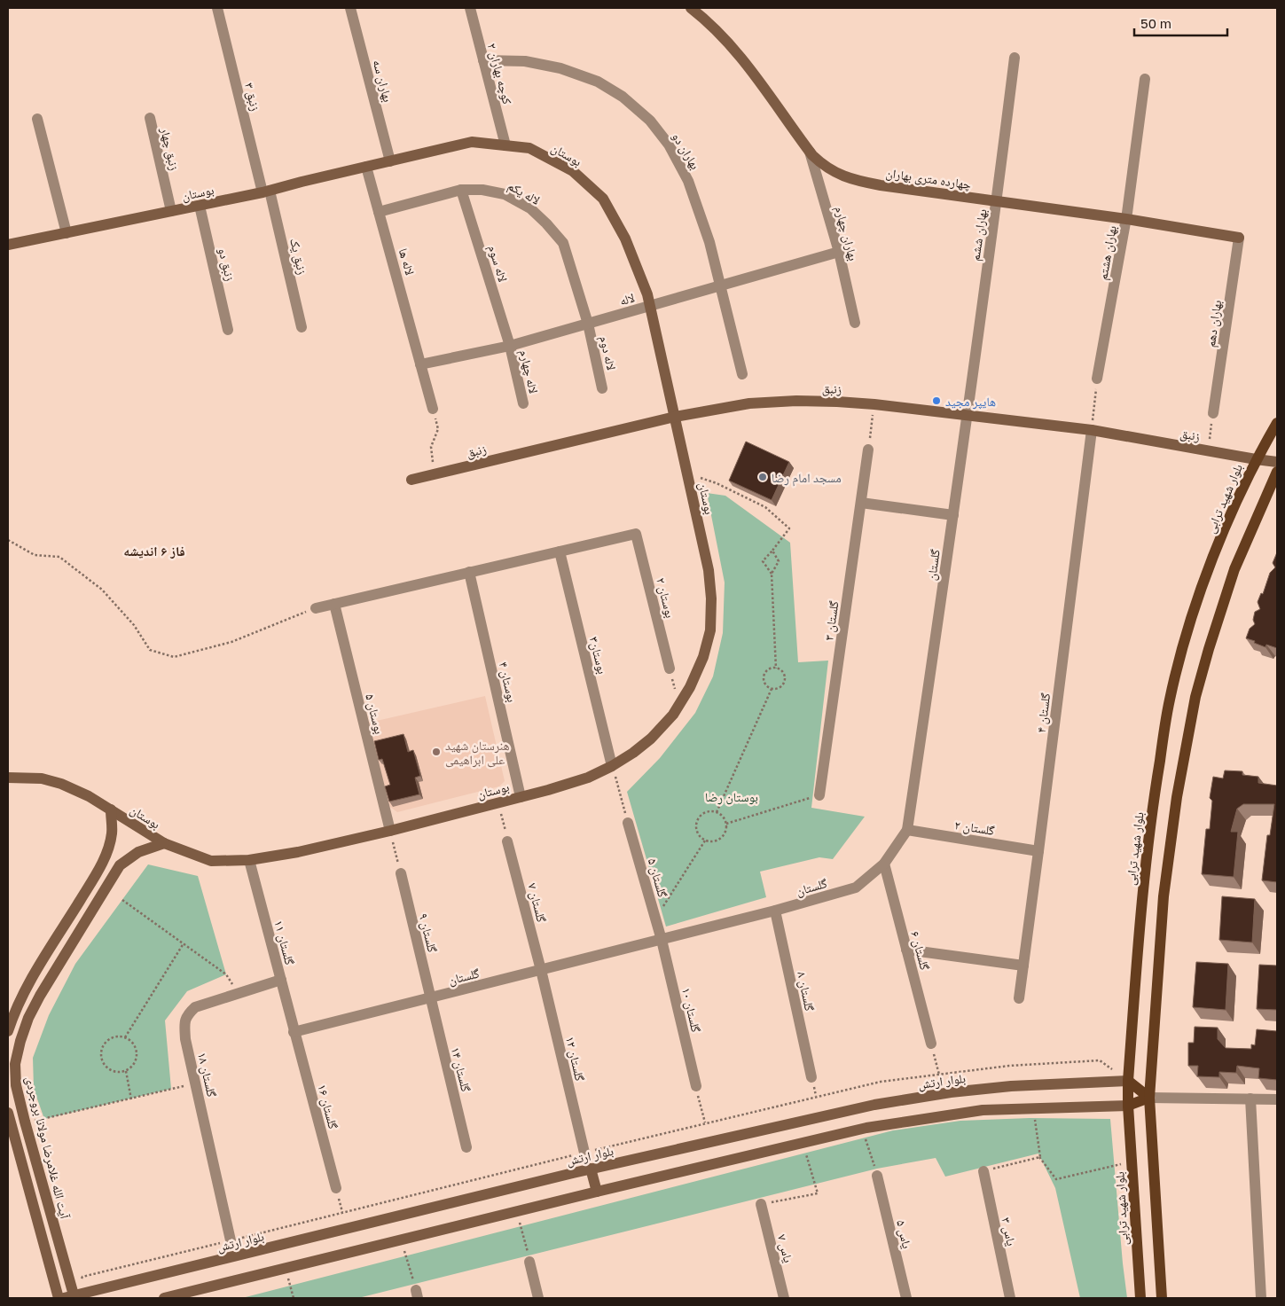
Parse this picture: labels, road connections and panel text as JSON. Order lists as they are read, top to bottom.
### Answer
{
  "streets": {
    "main road": ["بلوار شهید ترابی"],
    "street": [
      "کوچه بهاران ۲",
      "بهاران سه",
      "زنبق ۳",
      "زنبق چهار",
      "بهاران دو",
      "بوستان",
      "چهارده متری بهاران",
      "لاله یکم",
      "بهاران چهارم",
      "بهاران ششم",
      "بهاران هشتم",
      "زنبق یک",
      "لاله ها",
      "لاله سوم",
      "زنبق دو",
      "لاله",
      "بهاران دهم",
      "لاله دوم",
      "لاله چهارم",
      "زنبق",
      "گلستان",
      "بوستان ۲",
      "گلستان ۳",
      "بوستان۳",
      "بوستان ۴",
      "گلستان ۴",
      "بوستان ۵",
      "گلستان ۲",
      "گلستان ۵",
      "گلستان ۷",
      "گلستان ۹",
      "گلستان ۱۱",
      "گلستان ۶",
      "گلستان ۸",
      "گلستان ۱۰",
      "گلستان ۱۲",
      "گلستان ۱۴",
      "گلستان ۱۸",
      "بلوار ارتش",
      "گلستان ۱۶",
      "آیت الله غلامرضا مولانا بروجردی",
      "یاس ۳",
      "یاس ۵",
      "یاس ۷"
    ]
  },
  "crossings": [
    ["کوچه بهاران ۲", "بهاران دو"],
    ["کوچه بهاران ۲", "بوستان"],
    ["بهاران سه", "بوستان"],
    ["زنبق ۳", "بوستان"],
    ["زنبق ۳", "زنبق یک"],
    ["زنبق چهار", "بوستان"],
    ["بهاران دو", "لاله"],
    ["بوستان", "زنبق یک"],
    ["بوستان", "لاله ها"],
    ["بوستان", "زنبق دو"],
    ["بوستان", "لاله"],
    ["بوستان", "زنبق"],
    ["بوستان", "بوستان۳"],
    ["بوستان", "بوستان ۴"],
    ["بوستان", "بوستان ۵"],
    ["بوستان", "گلستان ۱۱"],
    ["بوستان", "آیت الله غلامرضا مولانا بروجردی"],
    ["چهارده متری بهاران", "بهاران چهارم"],
    ["چهارده متری بهاران", "بهاران ششم"],
    ["چهارده متری بهاران", "بهاران هشتم"],
    ["چهارده متری بهاران", "بهاران دهم"],
    ["لاله یکم", "لاله ها"],
    ["لاله یکم", "لاله سوم"],
    ["لاله یکم", "لاله"],
    ["لاله یکم", "لاله دوم"],
    ["بهاران چهارم", "لاله"],
    ["بهاران ششم", "زنبق"],
    ["بهاران ششم", "گلستان"],
    ["لاله ها", "لاله"],
    ["لاله سوم", "لاله"],
    ["لاله سوم", "لاله چهارم"],
    ["لاله", "لاله دوم"],
    ["لاله", "لاله چهارم"],
    ["زنبق", "بلوار شهید ترابی"],
    ["زنبق", "گلستان"],
    ["زنبق", "گلستان ۴"],
    ["بلوار شهید ترابی", "بلوار ارتش"],
    ["گلستان", "گلستان ۲"],
    ["گلستان", "گلستان ۵"],
    ["گلستان", "گلستان ۷"],
    ["گلستان", "گلستان ۹"],
    ["گلستان", "گلستان ۱۱"],
    ["گلستان", "گلستان ۶"],
    ["گلستان", "گلستان ۸"],
    ["گلستان", "گلستان ۱۰"],
    ["گلستان", "گلستان ۱۲"],
    ["گلستان", "گلستان ۱۴"],
    ["گلستان", "گلستان ۱۶"],
    ["بوستان ۲", "بوستان۳"],
    ["گلستان ۴", "گلستان ۲"],
    ["گلستان ۵", "گلستان ۱۰"],
    ["گلستان ۷", "گلستان ۱۲"],
    ["گلستان ۹", "گلستان ۱۴"],
    ["گلستان ۱۱", "گلستان ۱۸"],
    ["گلستان ۱۱", "گلستان ۱۶"],
    ["بلوار ارتش", "آیت الله غلامرضا مولانا بروجردی"]
  ],
  "districts": ["فاز ۶ اندیشه"],
  "parks": ["بوستان رضا"],
  "places": ["هایپر مجید", "مسجد امام رضا", "هنرستان شهید علی ابراهیمی"],
  "scale_bar": "50 m"
}
